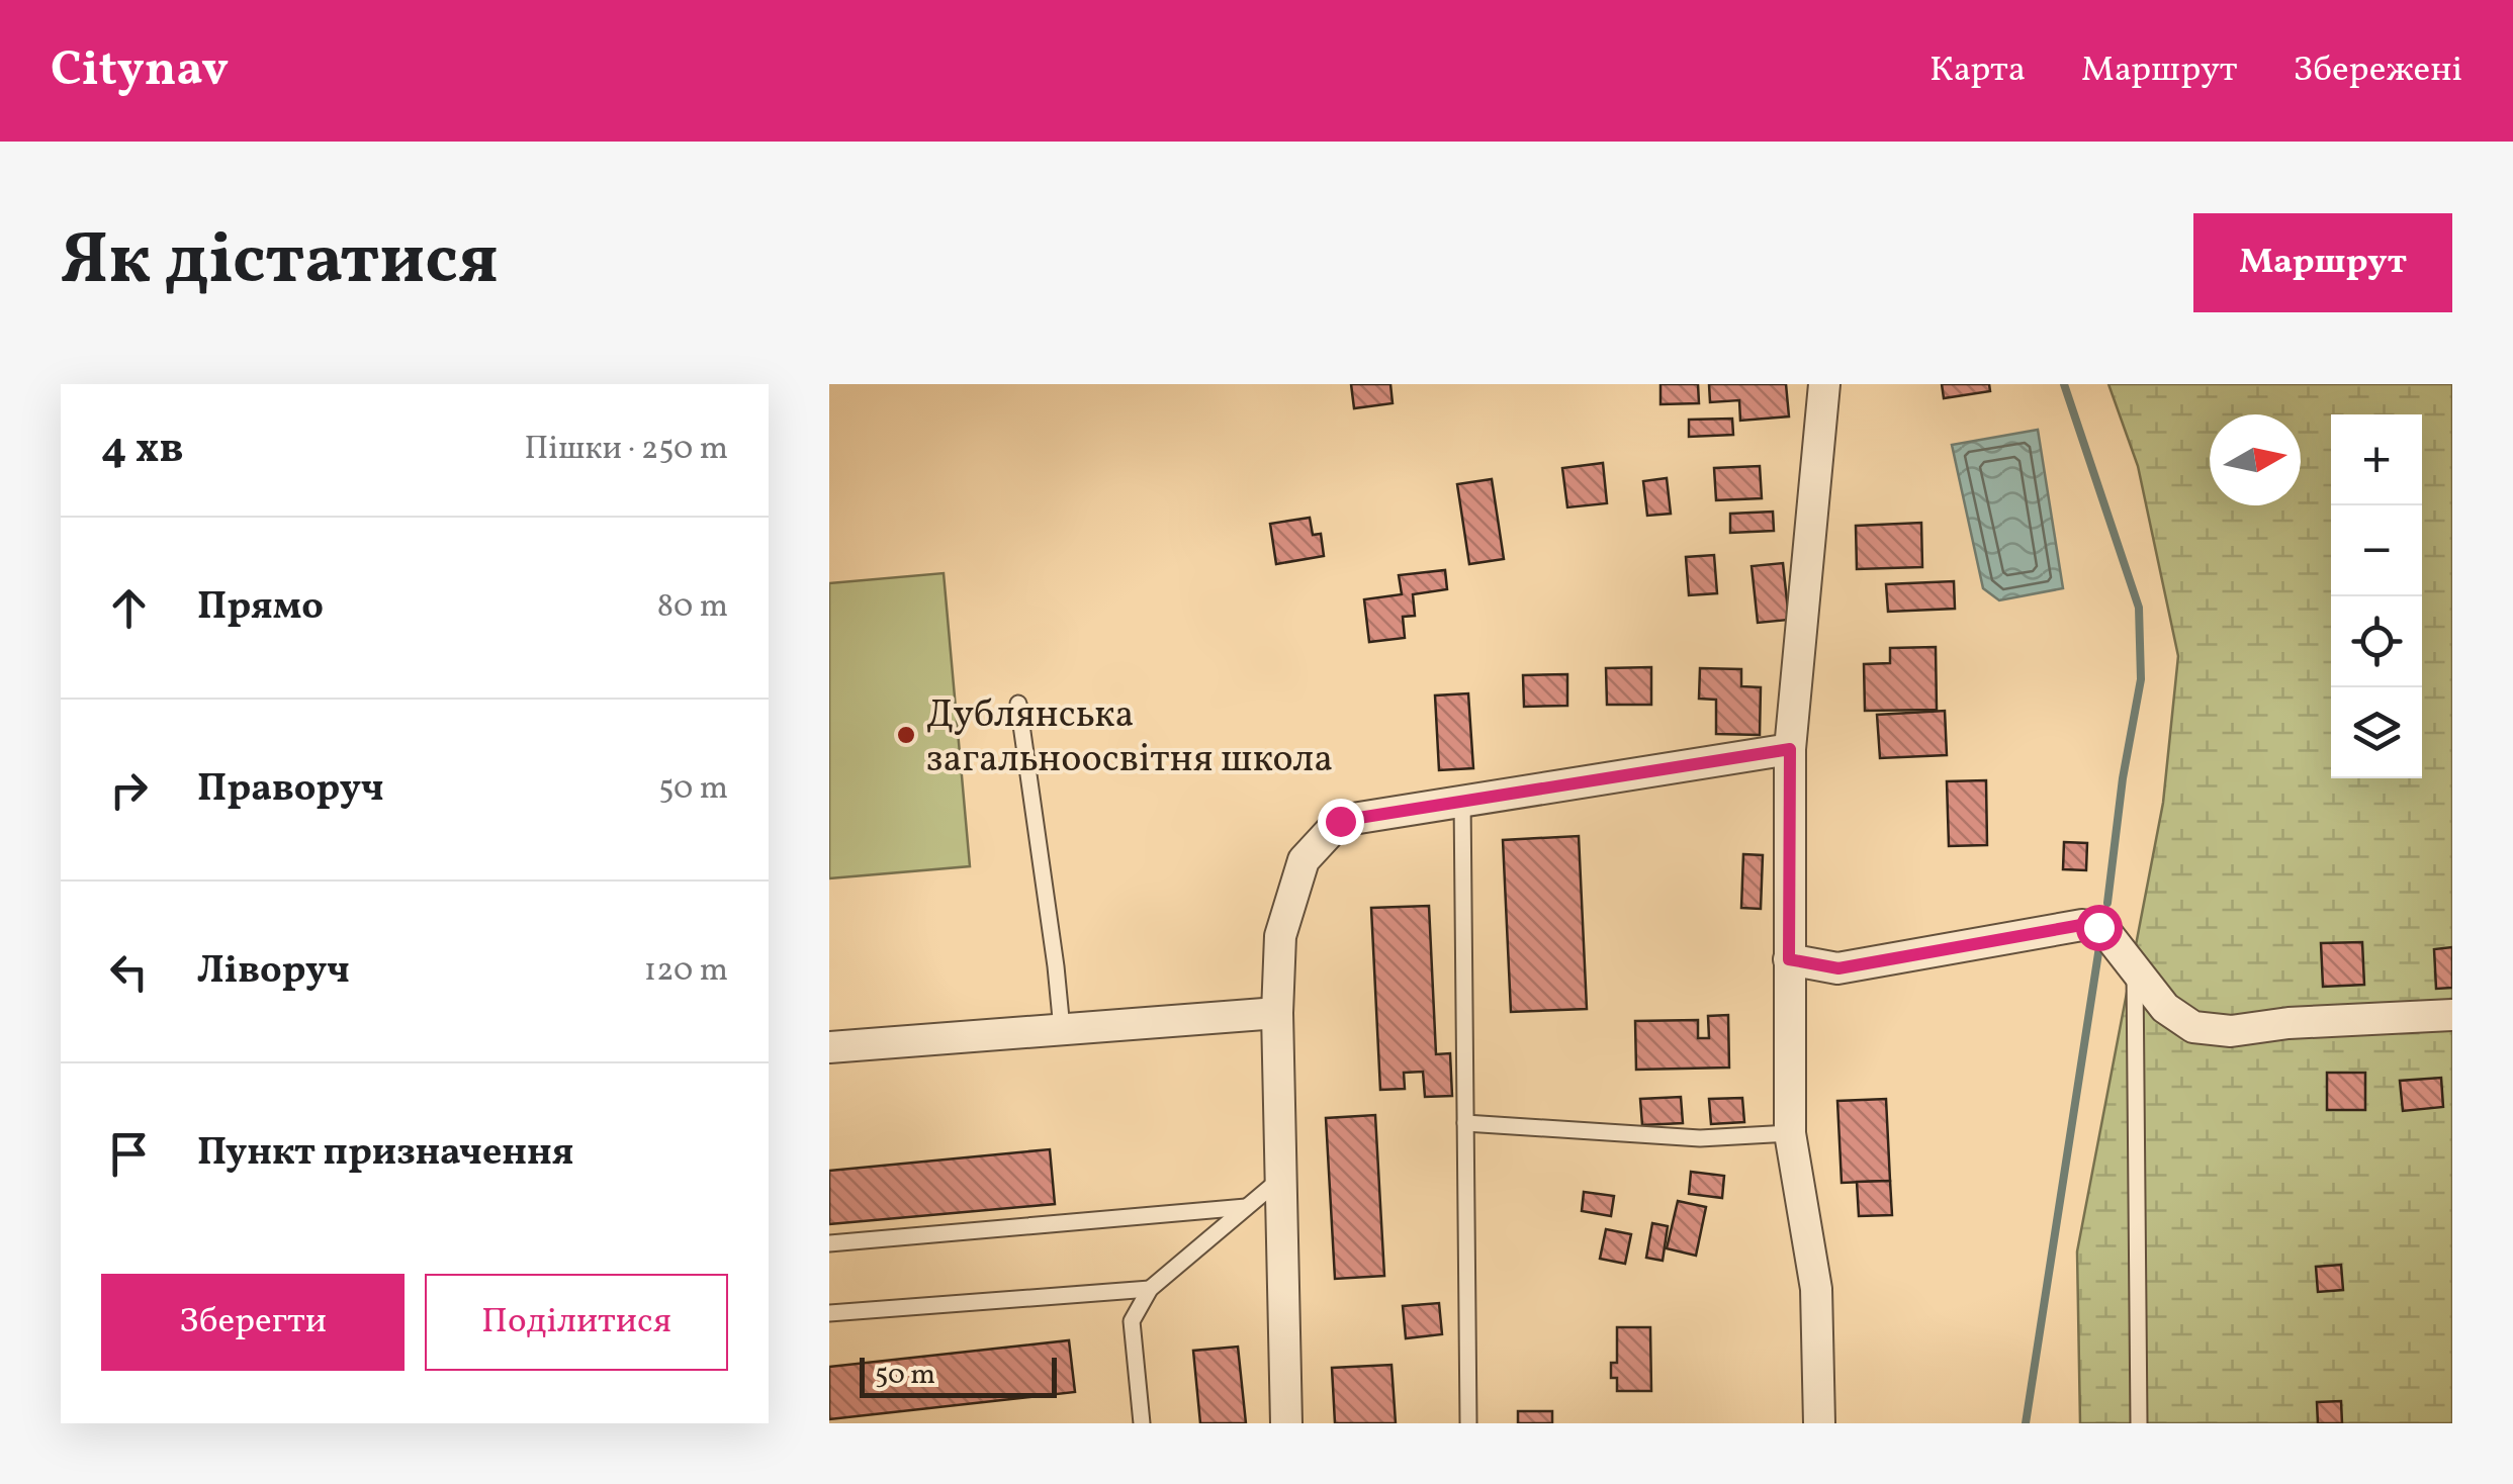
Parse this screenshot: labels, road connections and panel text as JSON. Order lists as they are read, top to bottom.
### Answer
{
  "places": ["Дублянська загальноосвітня школа"],
  "scale_bar": "50 m",
  "north": "right",
  "page": {
    "header": "Citynav",
    "nav": ["Карта", "Маршрут", "Збережені"],
    "title": "Як дістатися",
    "buttons": [
      "Маршрут",
      ["Зберегти", "Поділитися"]
    ],
    "heading": ["4 хв", "Пішки · 250 m"],
    "map_buttons": ["+", "−"],
    "list": [
      ["Прямо", "80 m"],
      ["Праворуч", "50 m"],
      ["Ліворуч", "120 m"],
      "Пункт призначення"
    ],
    "scale": "50 m"
  }
}
